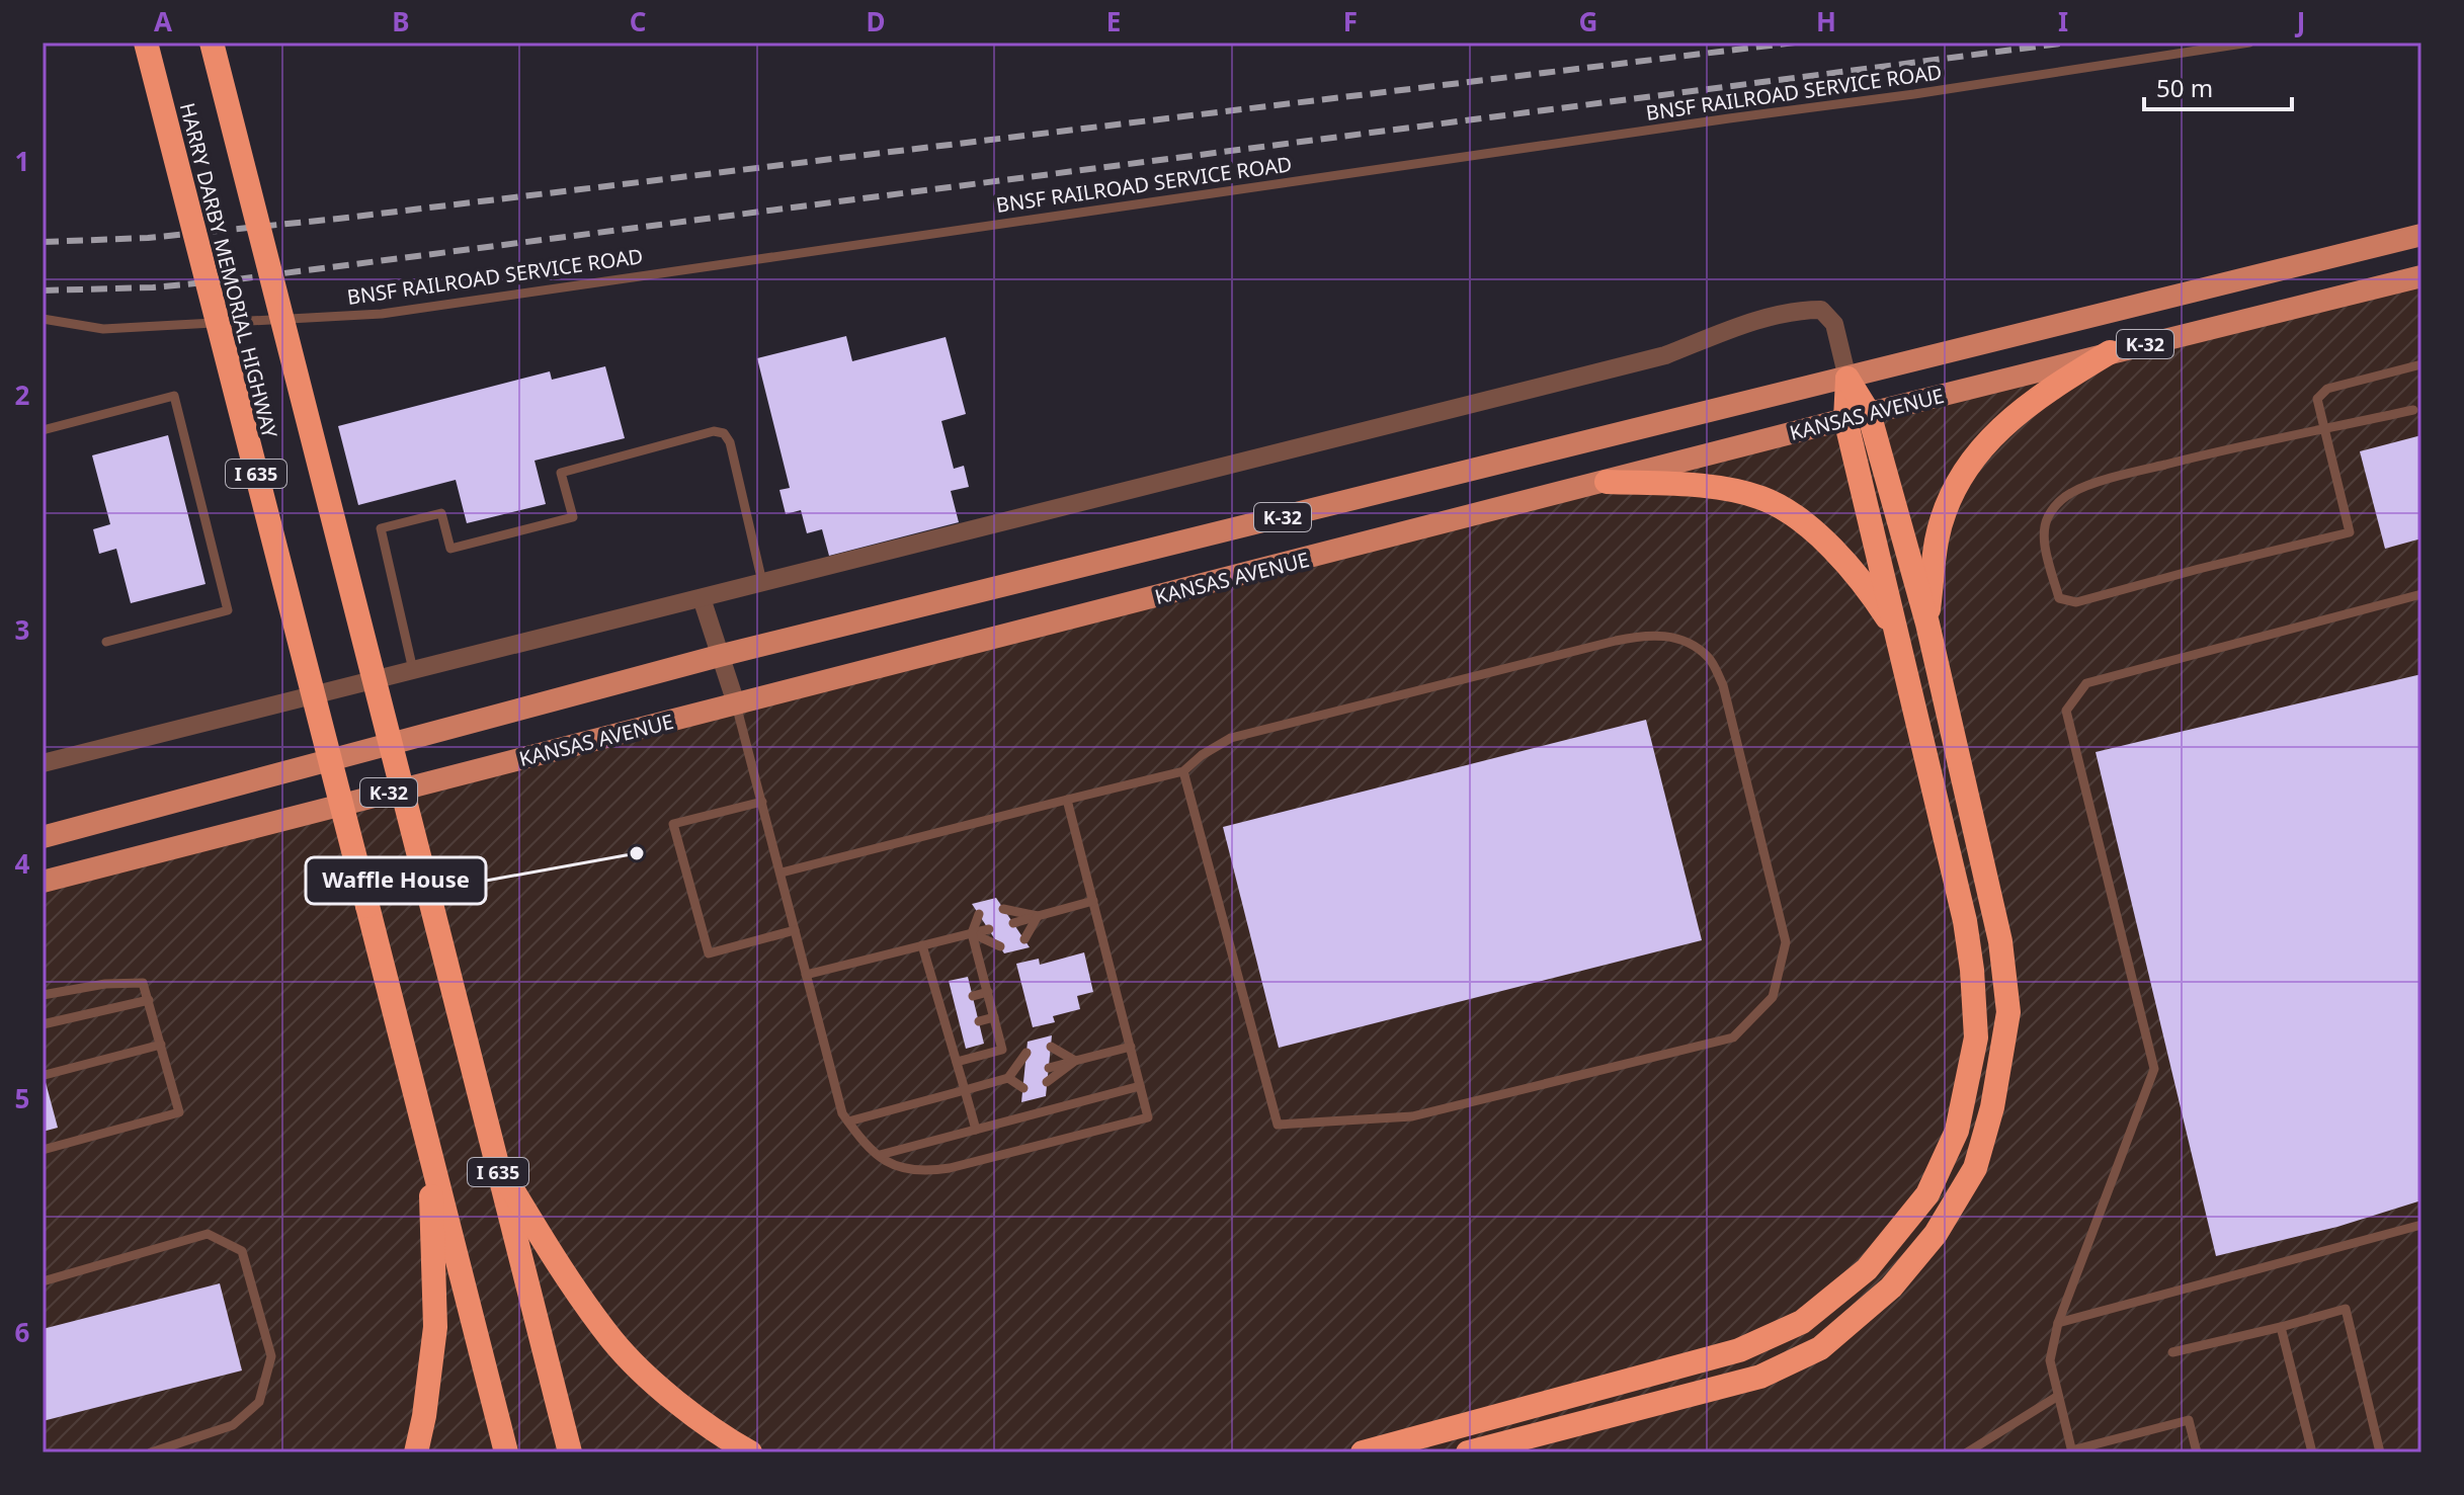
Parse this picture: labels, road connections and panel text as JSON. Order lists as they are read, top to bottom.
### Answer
{
  "streets": {
    "highway": ["HARRY DARBY MEMORIAL HIGHWAY", "I 635"],
    "main road": ["K-32", "KANSAS AVENUE"],
    "lane": ["BNSF RAILROAD SERVICE ROAD"]
  },
  "places": ["Waffle House"],
  "scale_bar": "50 m",
  "grid": {
    "columns": [
      "A",
      "B",
      "C",
      "D",
      "E",
      "F",
      "G",
      "H",
      "I",
      "J"
    ],
    "rows": [
      "1",
      "2",
      "3",
      "4",
      "5",
      "6"
    ]
  }
}
